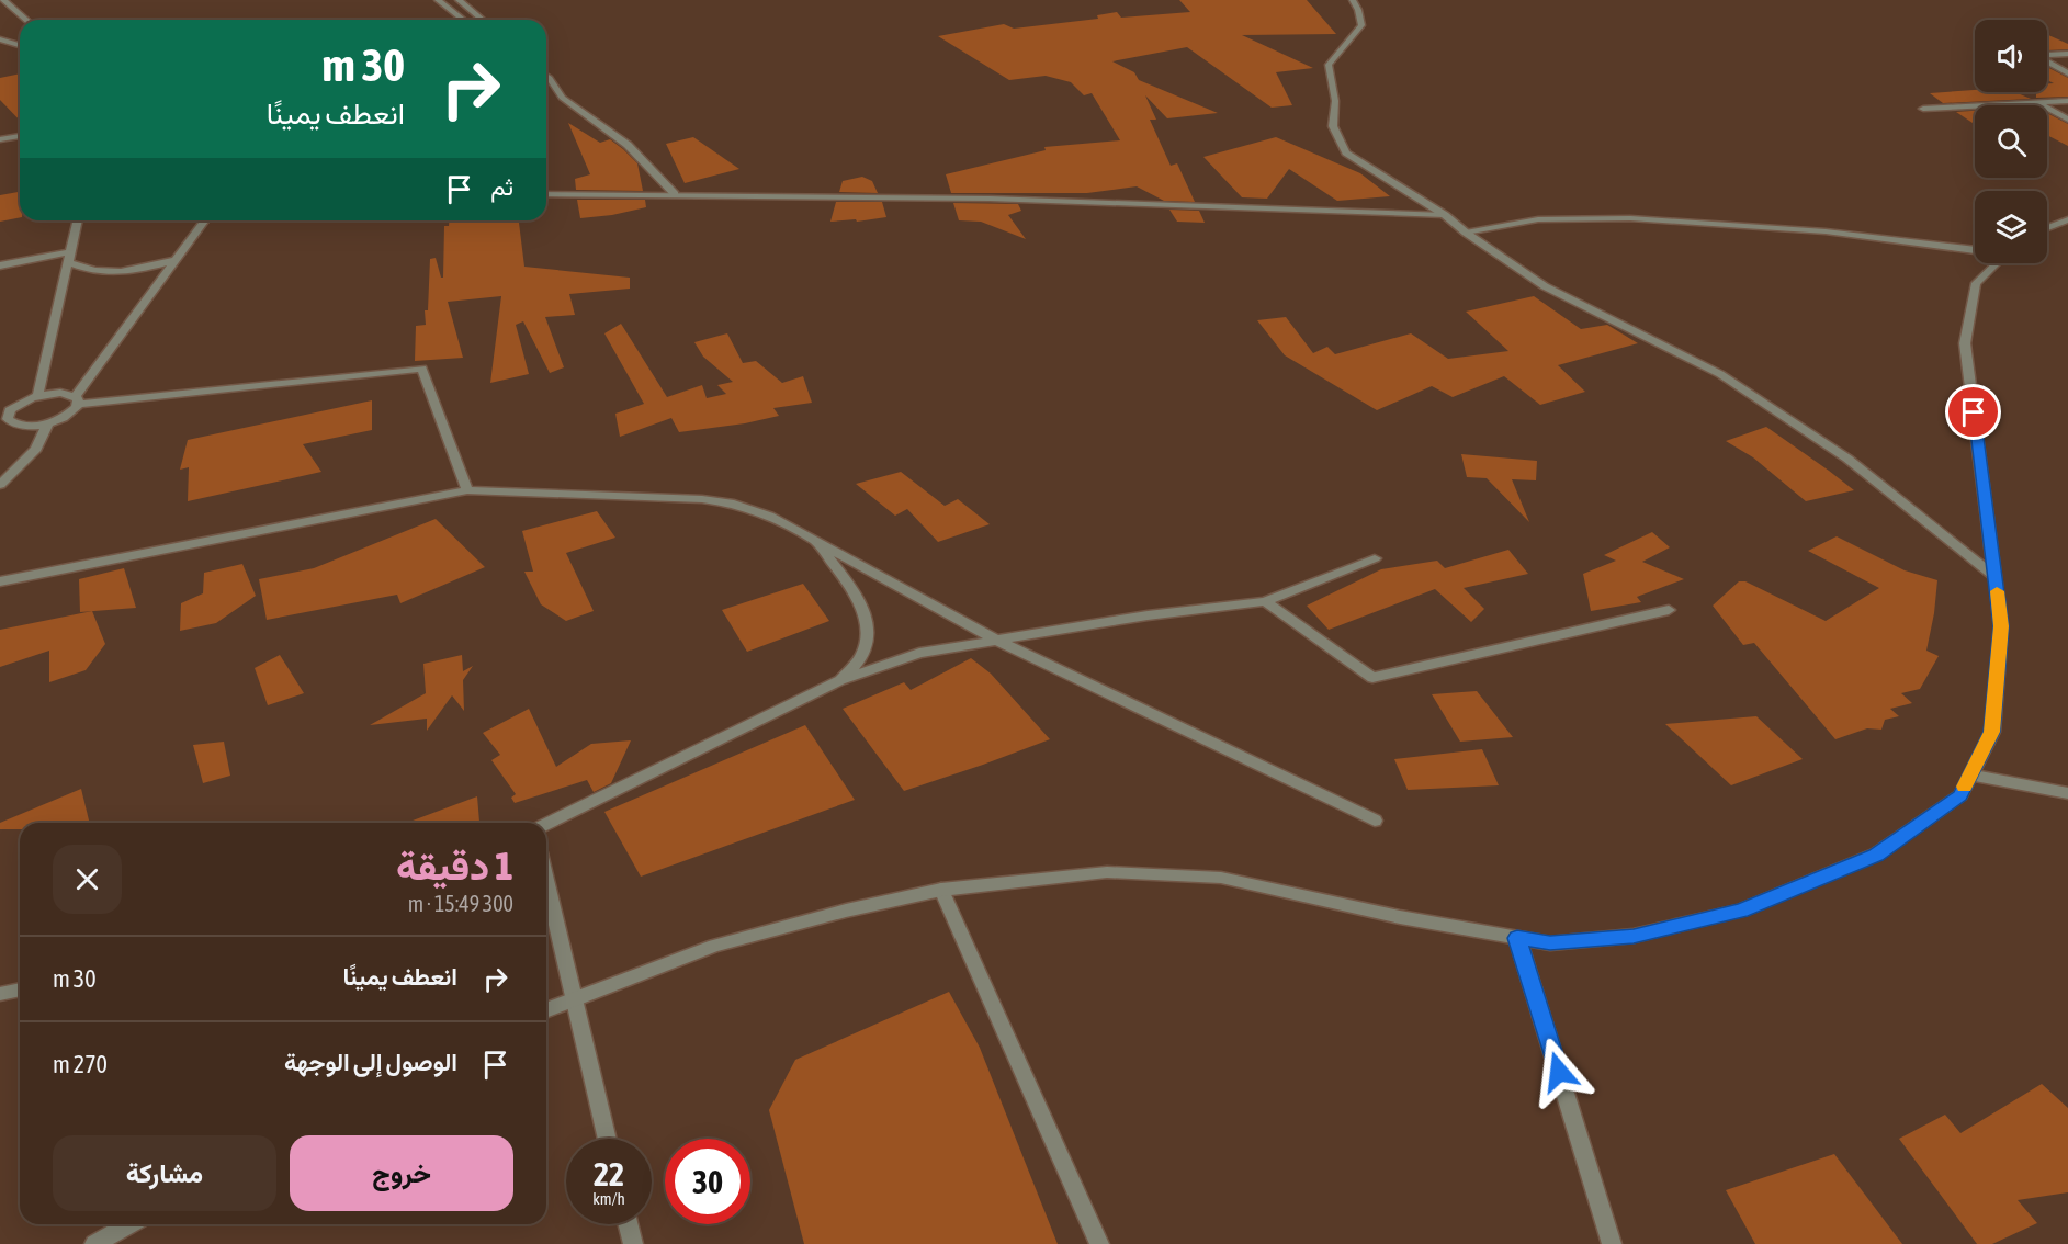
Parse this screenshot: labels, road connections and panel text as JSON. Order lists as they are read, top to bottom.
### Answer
{
  "page": {
    "turn": ["30 m", "انعطف يمينًا"],
    "then": "ثم",
    "heading": ["1 دقيقة", "300 m · 15:49"],
    "list": [
      {
        "name": "انعطف يمينًا",
        "value": "30 m"
      },
      {
        "name": "الوصول إلى الوجهة",
        "value": "270 m"
      }
    ],
    "buttons": ["خروج", "مشاركة"],
    "speed": "22 km/h",
    "limit": "30"
  }
}
